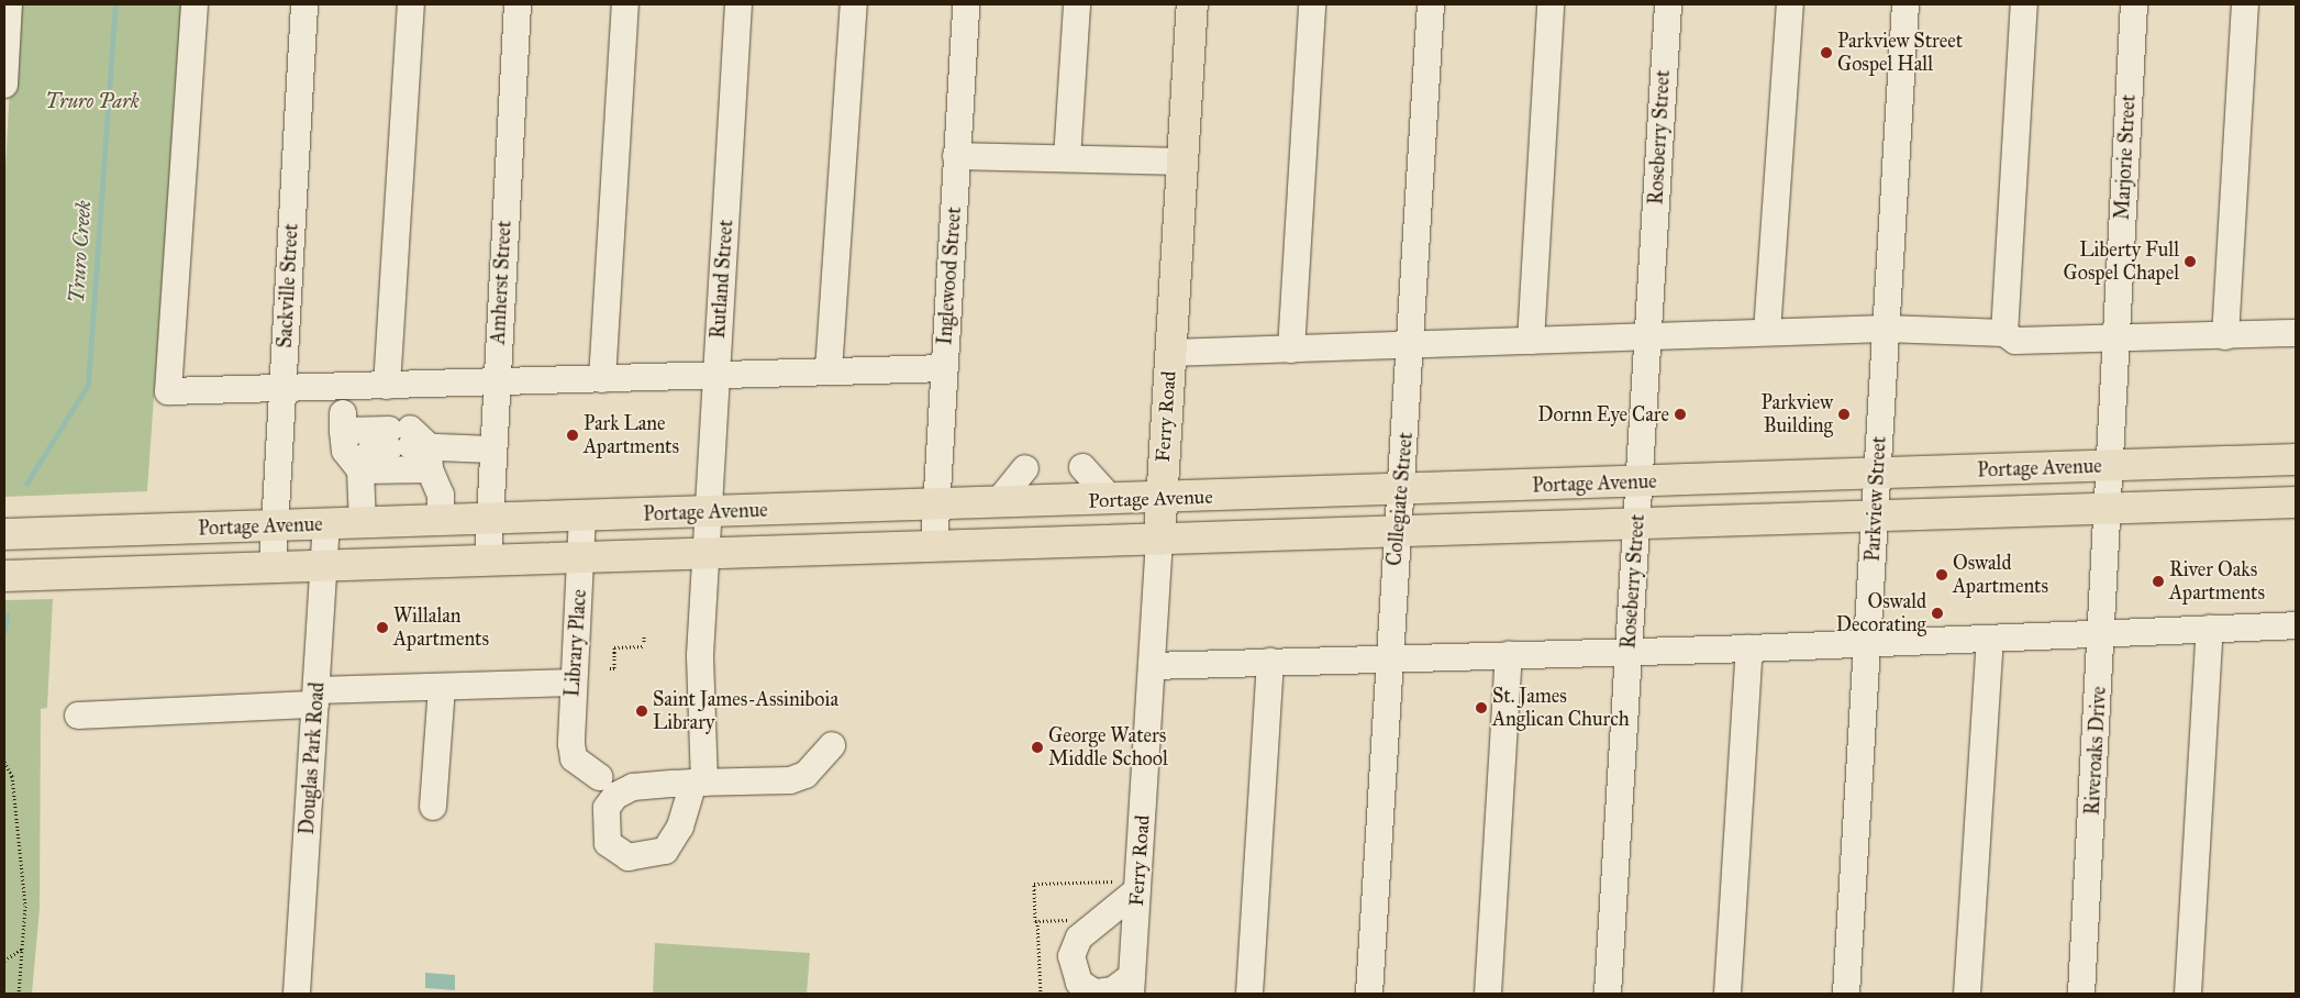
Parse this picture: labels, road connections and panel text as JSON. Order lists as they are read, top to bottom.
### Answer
{
  "streets": {
    "main road": ["Ferry Road", "Portage Avenue"],
    "street": [
      "Roseberry Street",
      "Marjorie Street",
      "Inglewood Street",
      "Rutland Street",
      "Amherst Street",
      "Sackville Street",
      "Collegiate Street",
      "Parkview Street",
      "Library Place",
      "Riveroaks Drive",
      "Douglas Park Road"
    ]
  },
  "crossings": [
    ["Roseberry Street", "Portage Avenue"],
    ["Marjorie Street", "Portage Avenue"],
    ["Marjorie Street", "Riveroaks Drive"],
    ["Inglewood Street", "Portage Avenue"],
    ["Rutland Street", "Portage Avenue"],
    ["Amherst Street", "Portage Avenue"],
    ["Sackville Street", "Portage Avenue"],
    ["Ferry Road", "Portage Avenue"],
    ["Portage Avenue", "Collegiate Street"],
    ["Portage Avenue", "Parkview Street"],
    ["Portage Avenue", "Library Place"],
    ["Portage Avenue", "Douglas Park Road"]
  ],
  "water": ["Truro Creek"],
  "parks": ["Truro Park"],
  "places": [
    "Parkview Street Gospel Hall",
    "Liberty Full Gospel Chapel",
    "Dornn Eye Care",
    "Parkview Building",
    "Park Lane Apartments",
    "Oswald Apartments",
    "River Oaks Apartments",
    "Oswald Decorating",
    "Willalan Apartments",
    "St. James Anglican Church",
    "Saint James-Assiniboia Library",
    "George Waters Middle School"
  ]
}
